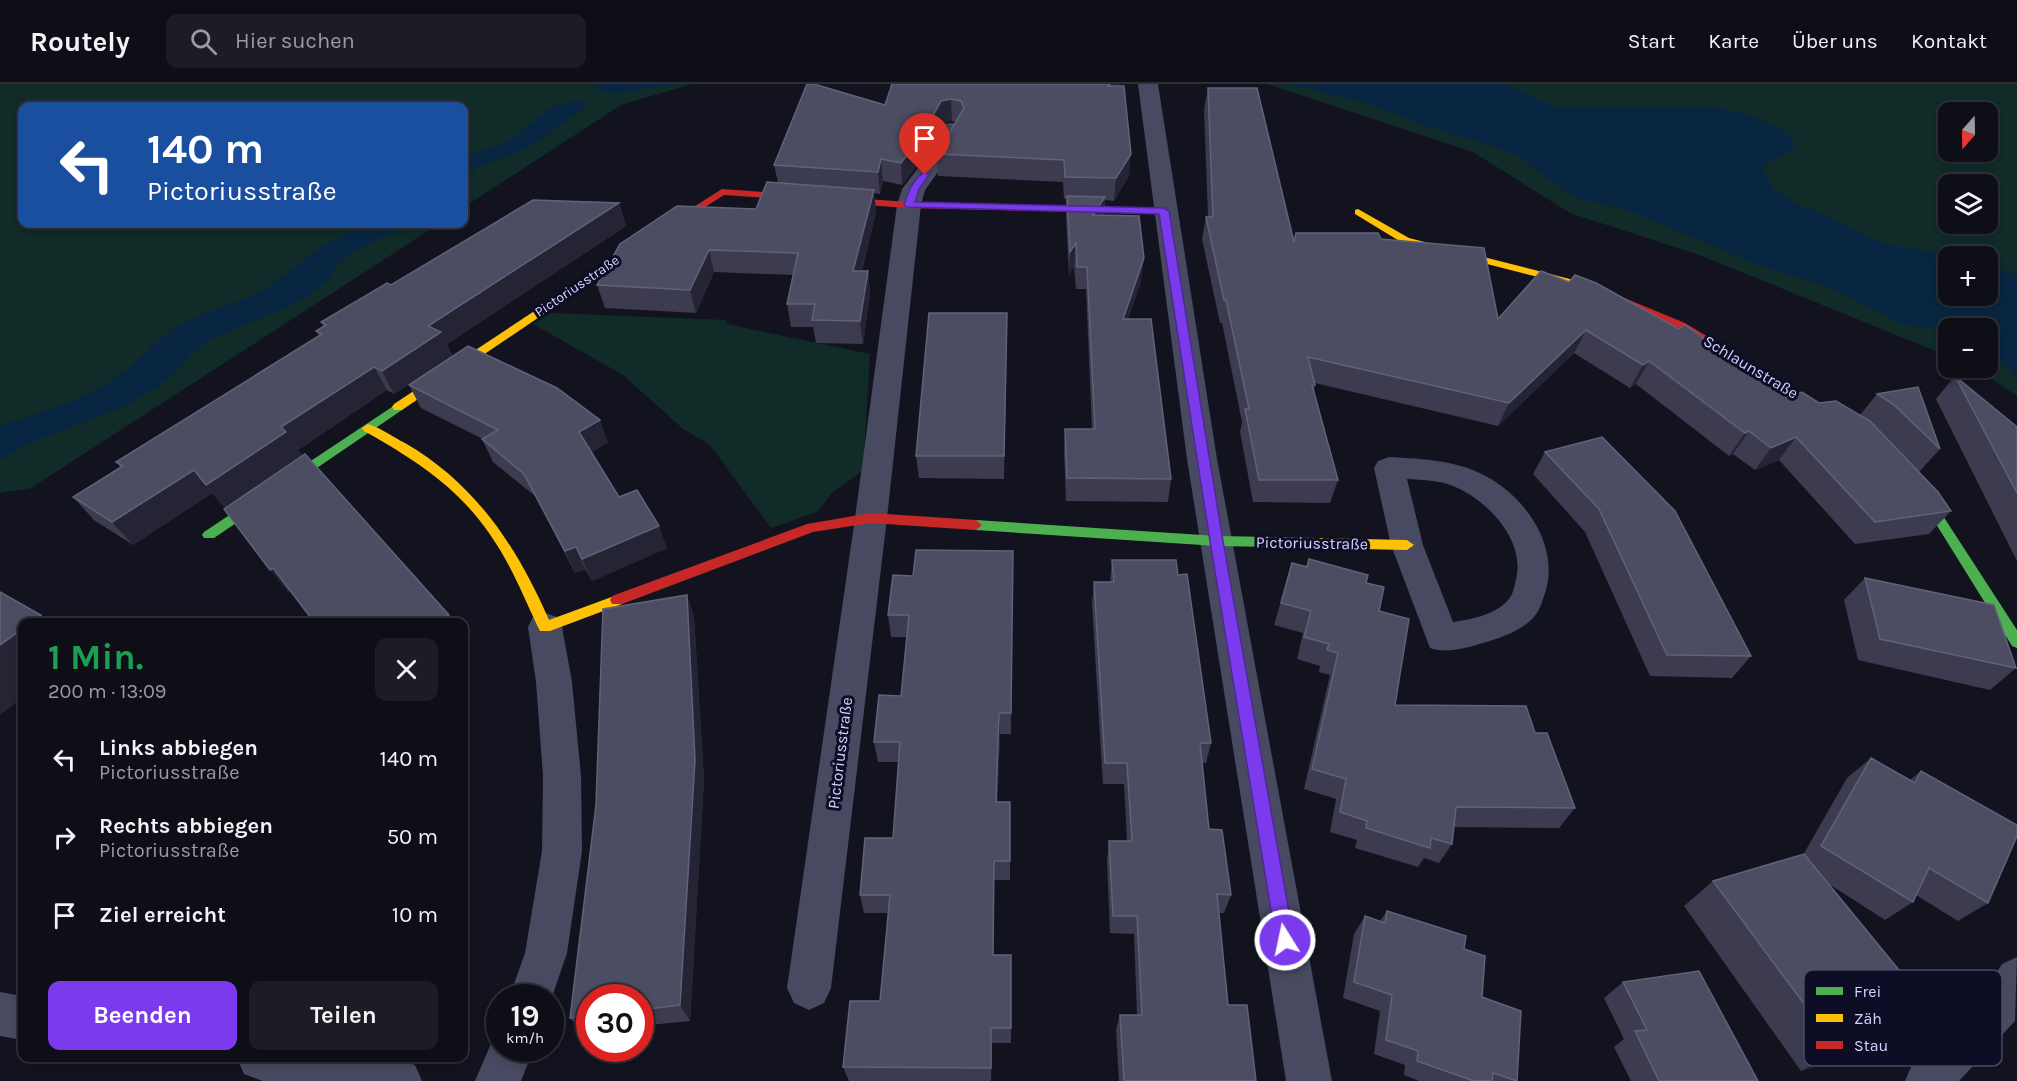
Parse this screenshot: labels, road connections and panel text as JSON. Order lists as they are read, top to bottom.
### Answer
{
  "streets": {
    "street": ["Pictoriusstraße", "Schlaunstraße"]
  },
  "legend": ["Frei", "Zäh", "Stau"],
  "north": "bottom",
  "page": {
    "header": "Routely",
    "search": "Hier suchen",
    "nav": [
      "Start",
      "Karte",
      "Über uns",
      "Kontakt"
    ],
    "map_buttons": ["+", "−"],
    "turn": ["140 m", "Pictoriusstraße"],
    "heading": ["1 Min.", "200 m · 13:09"],
    "list": [
      {
        "name": "Links abbiegen",
        "note": "Pictoriusstraße",
        "value": "140 m"
      },
      {
        "name": "Rechts abbiegen",
        "note": "Pictoriusstraße",
        "value": "50 m"
      },
      {
        "name": "Ziel erreicht",
        "value": "10 m"
      }
    ],
    "buttons": ["Beenden", "Teilen"],
    "speed": "19 km/h",
    "limit": "30"
  }
}
